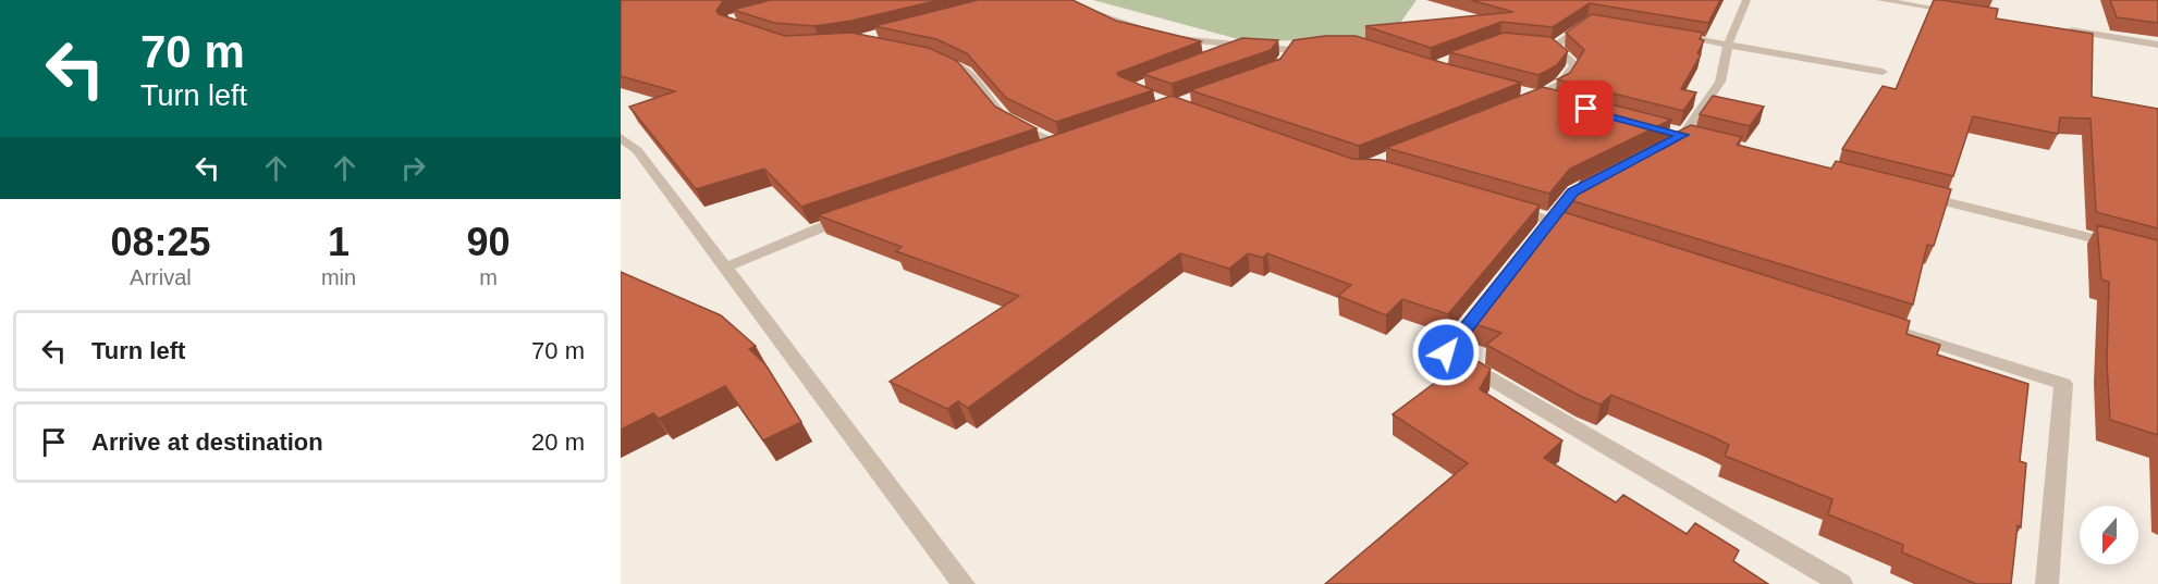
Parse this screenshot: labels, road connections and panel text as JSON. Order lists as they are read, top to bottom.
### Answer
{
  "north": "bottom",
  "page": {
    "turn": ["70 m", "Turn left"],
    "eta": [
      "08:25",
      "Arrival",
      "1",
      "min",
      "90",
      "m"
    ],
    "list": [
      {
        "name": "Turn left",
        "value": "70 m"
      },
      {
        "name": "Arrive at destination",
        "value": "20 m"
      }
    ]
  }
}
